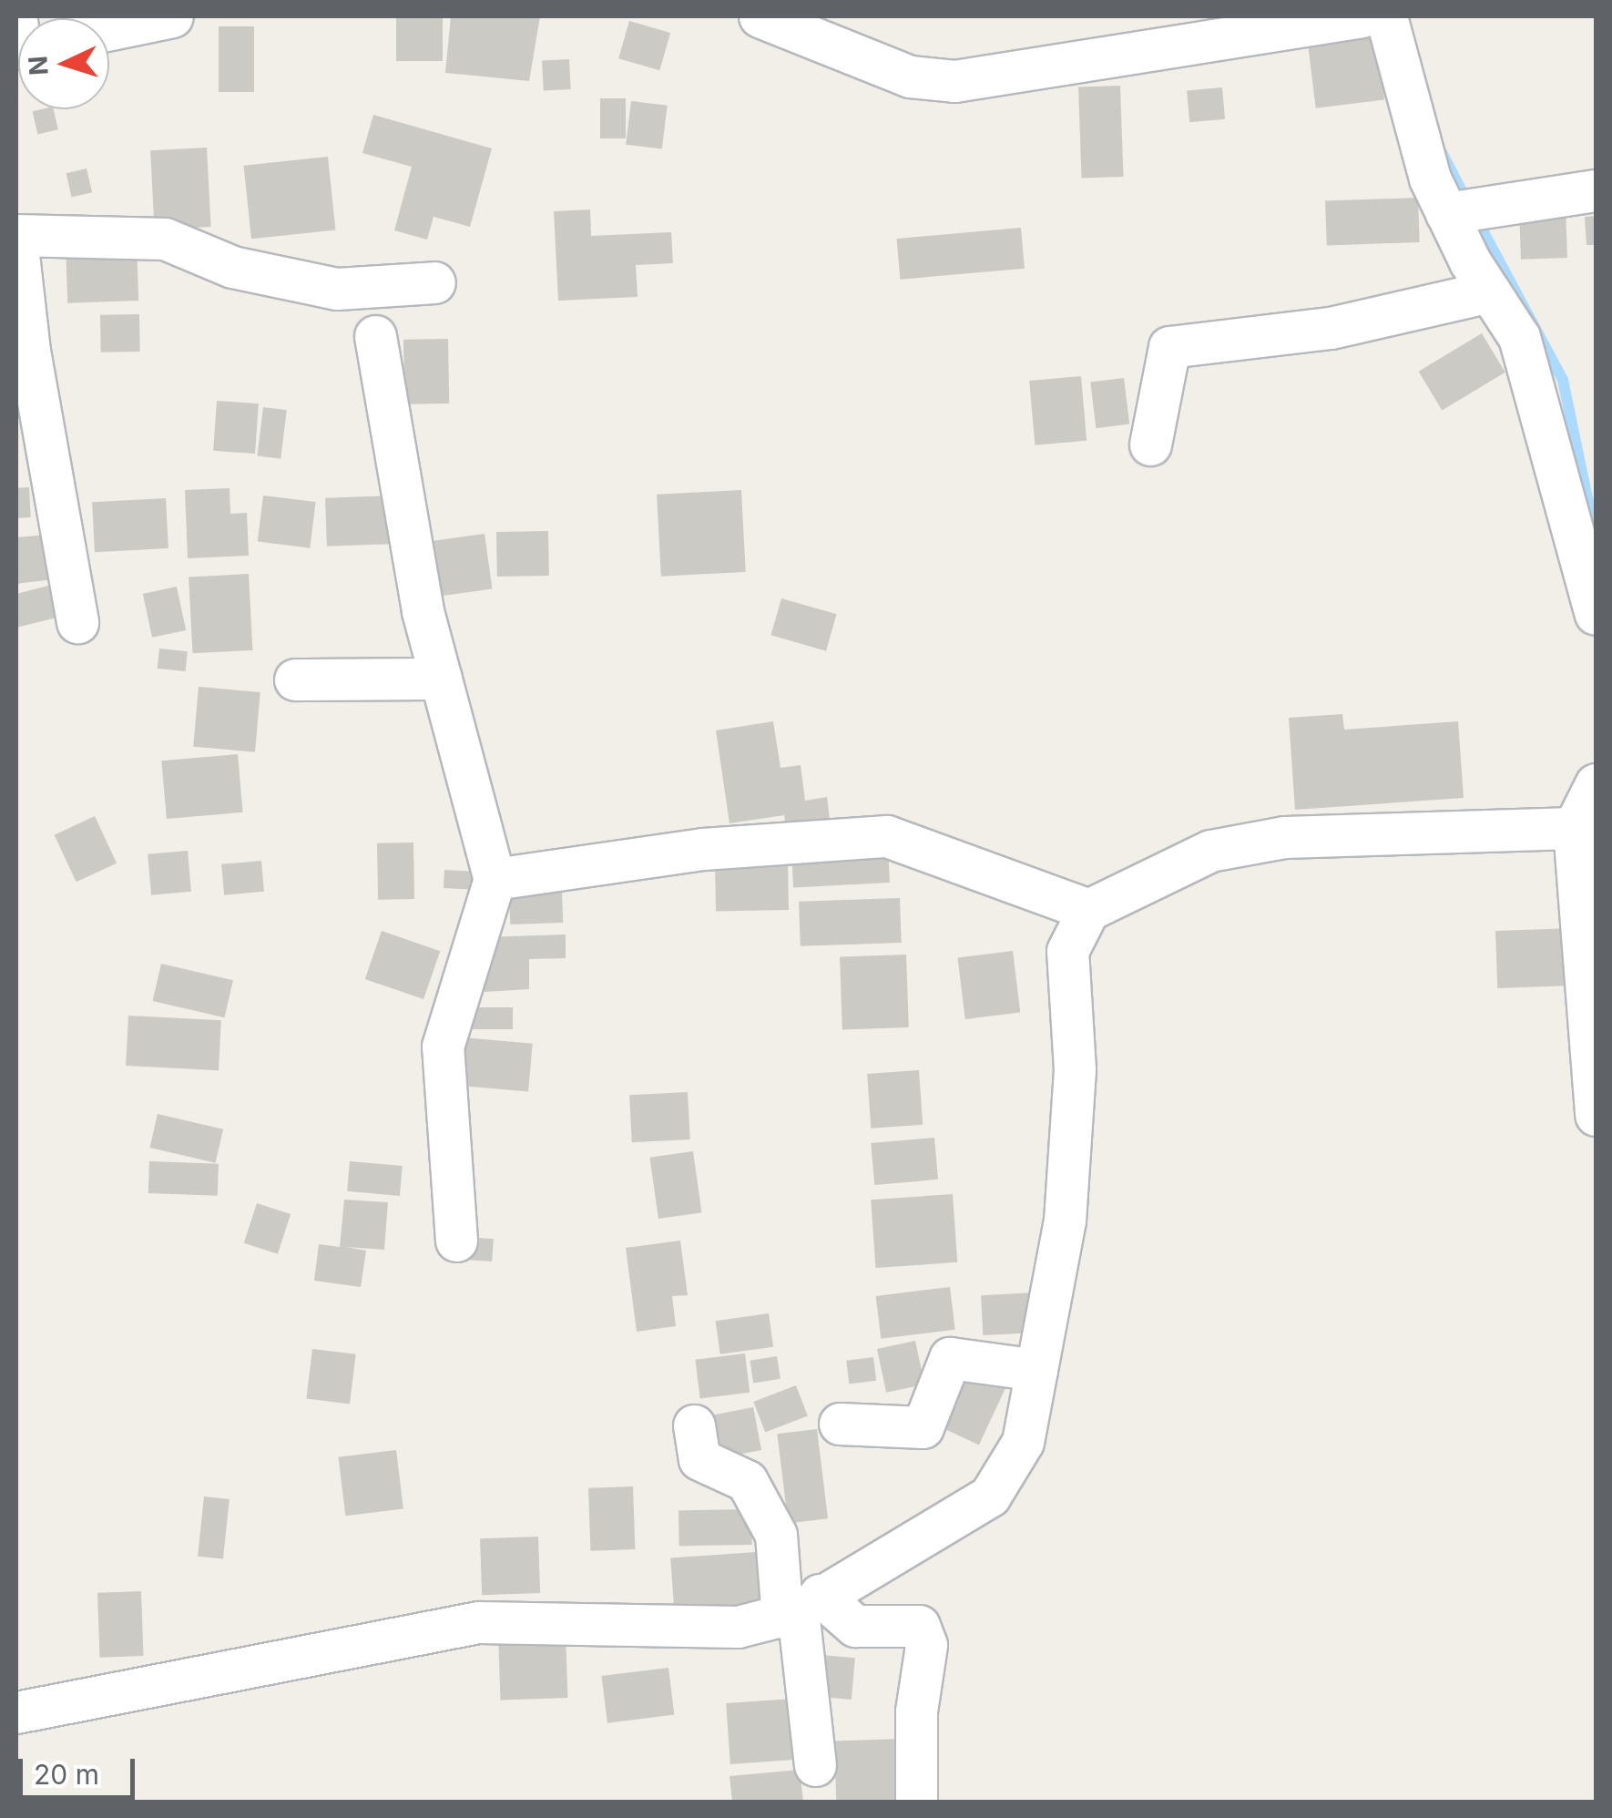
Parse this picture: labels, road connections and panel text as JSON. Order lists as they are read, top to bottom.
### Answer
{
  "scale_bar": "20 m",
  "north": "left"
}
